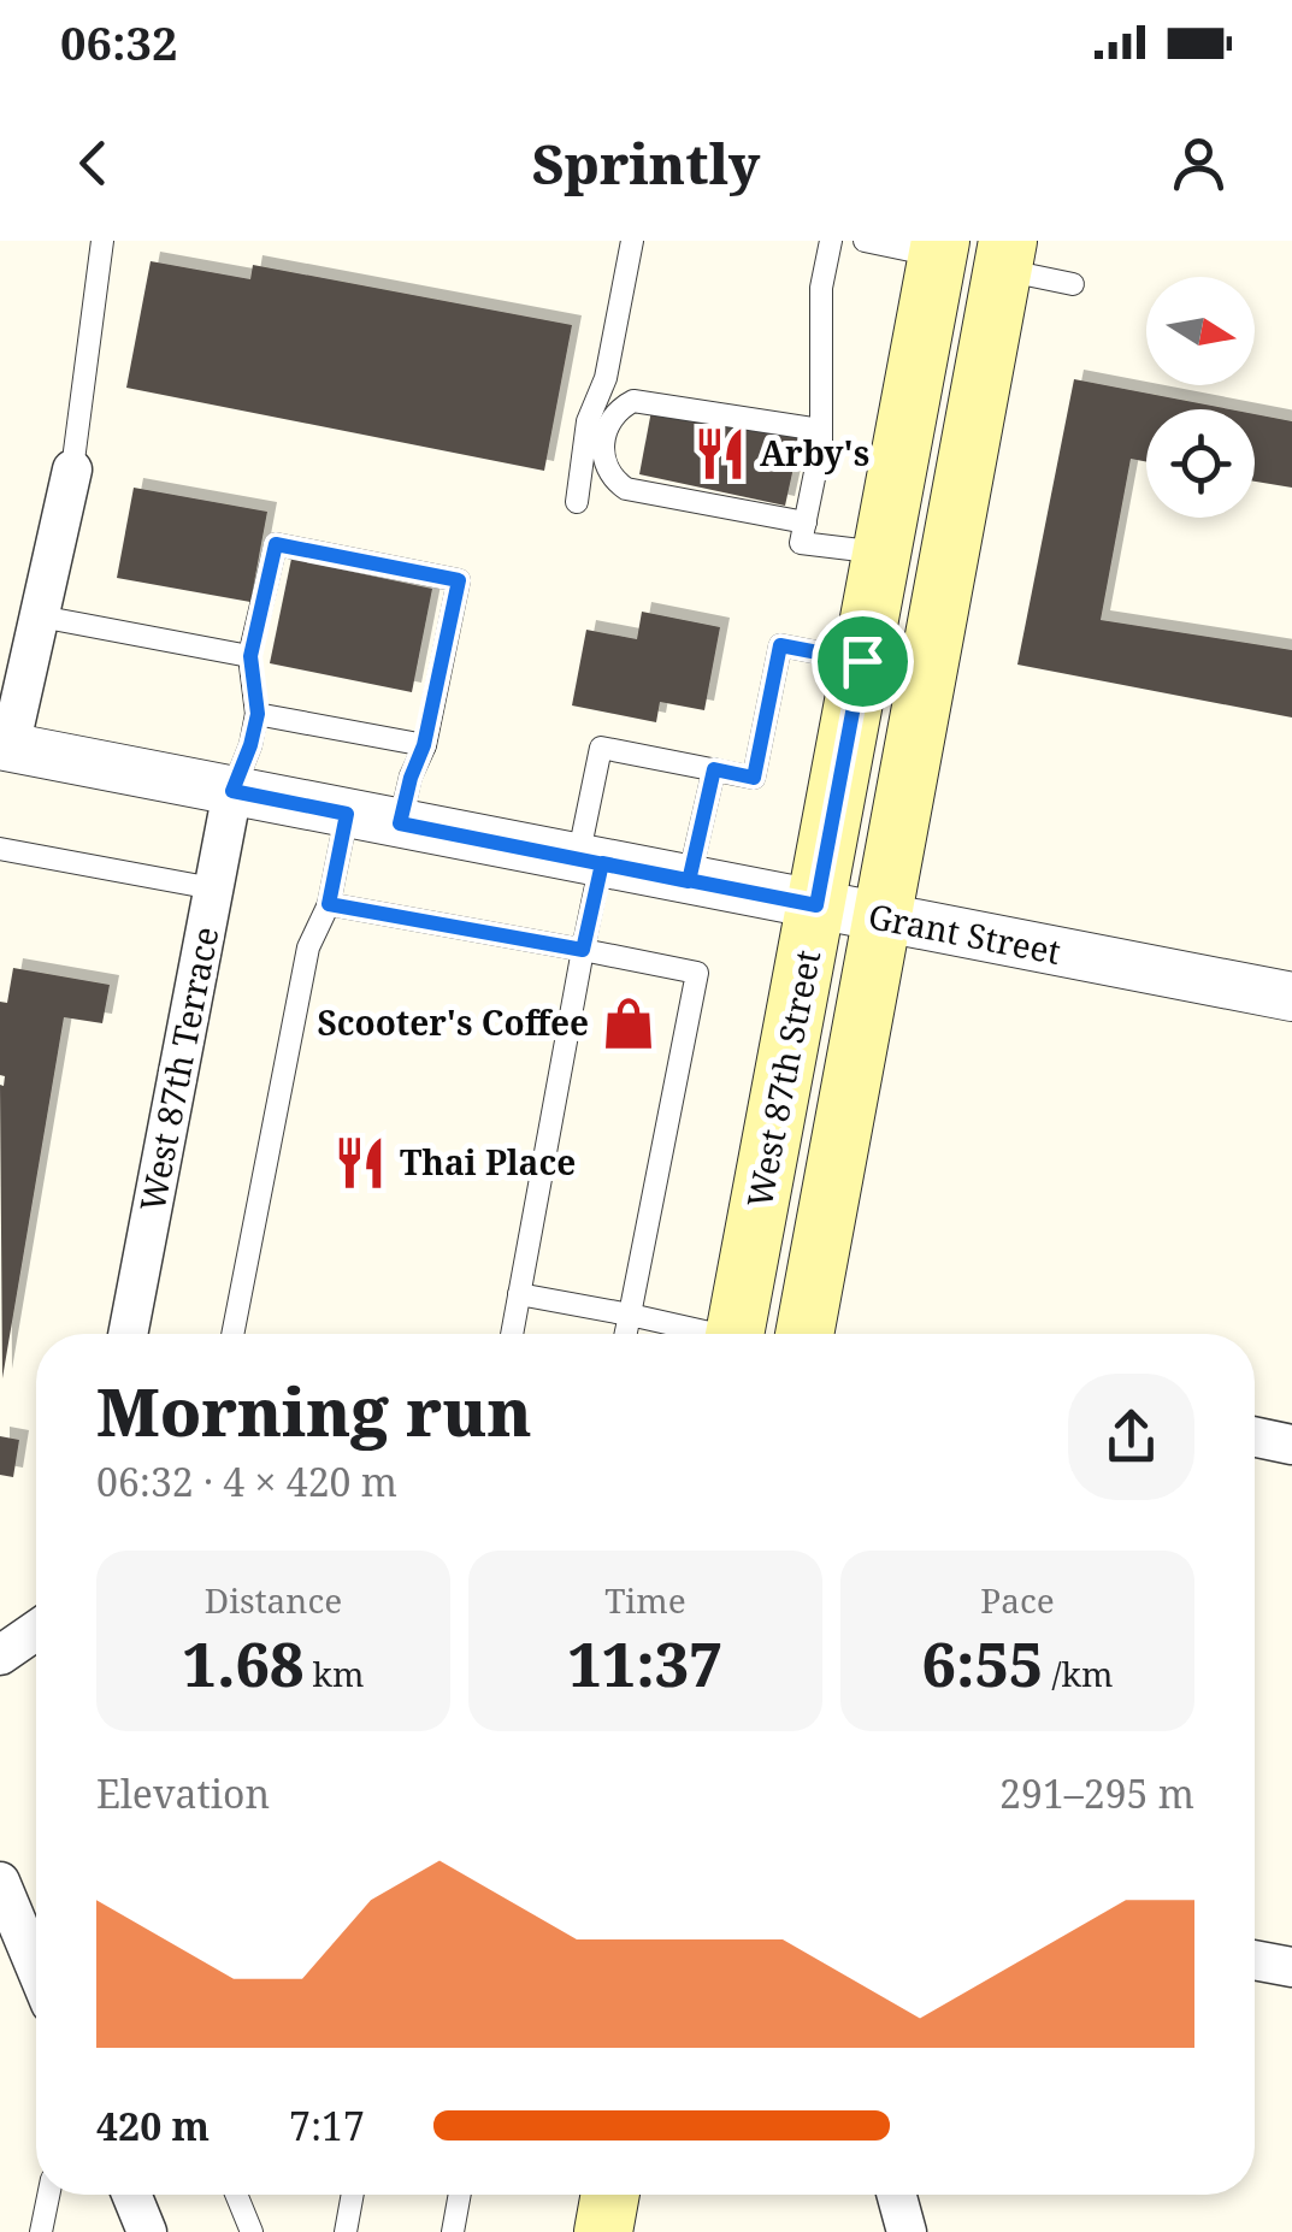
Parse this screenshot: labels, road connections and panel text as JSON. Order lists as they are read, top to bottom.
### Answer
{
  "streets": {
    "main road": ["West 87th Street"],
    "street": ["Grant Street", "West 87th Terrace"]
  },
  "crossings": [
    ["Grant Street", "West 87th Terrace"],
    ["Grant Street", "West 87th Street"]
  ],
  "places": {
    "restaurant": ["Arby's", "Thai Place"],
    "shop": ["Scooter's Coffee"]
  },
  "north": "right",
  "page": {
    "status": "06:32",
    "header": "Sprintly",
    "heading": ["Morning run", "06:32 · 4 × 420 m"],
    "stats": [
      ["Distance", "1.68 km"],
      ["Time", "11:37"],
      ["Pace", "6:55 /km"]
    ],
    "chart": ["Elevation", "291–295 m"],
    "list": [
      {
        "name": "420 m",
        "note": "7:17"
      }
    ]
  }
}
